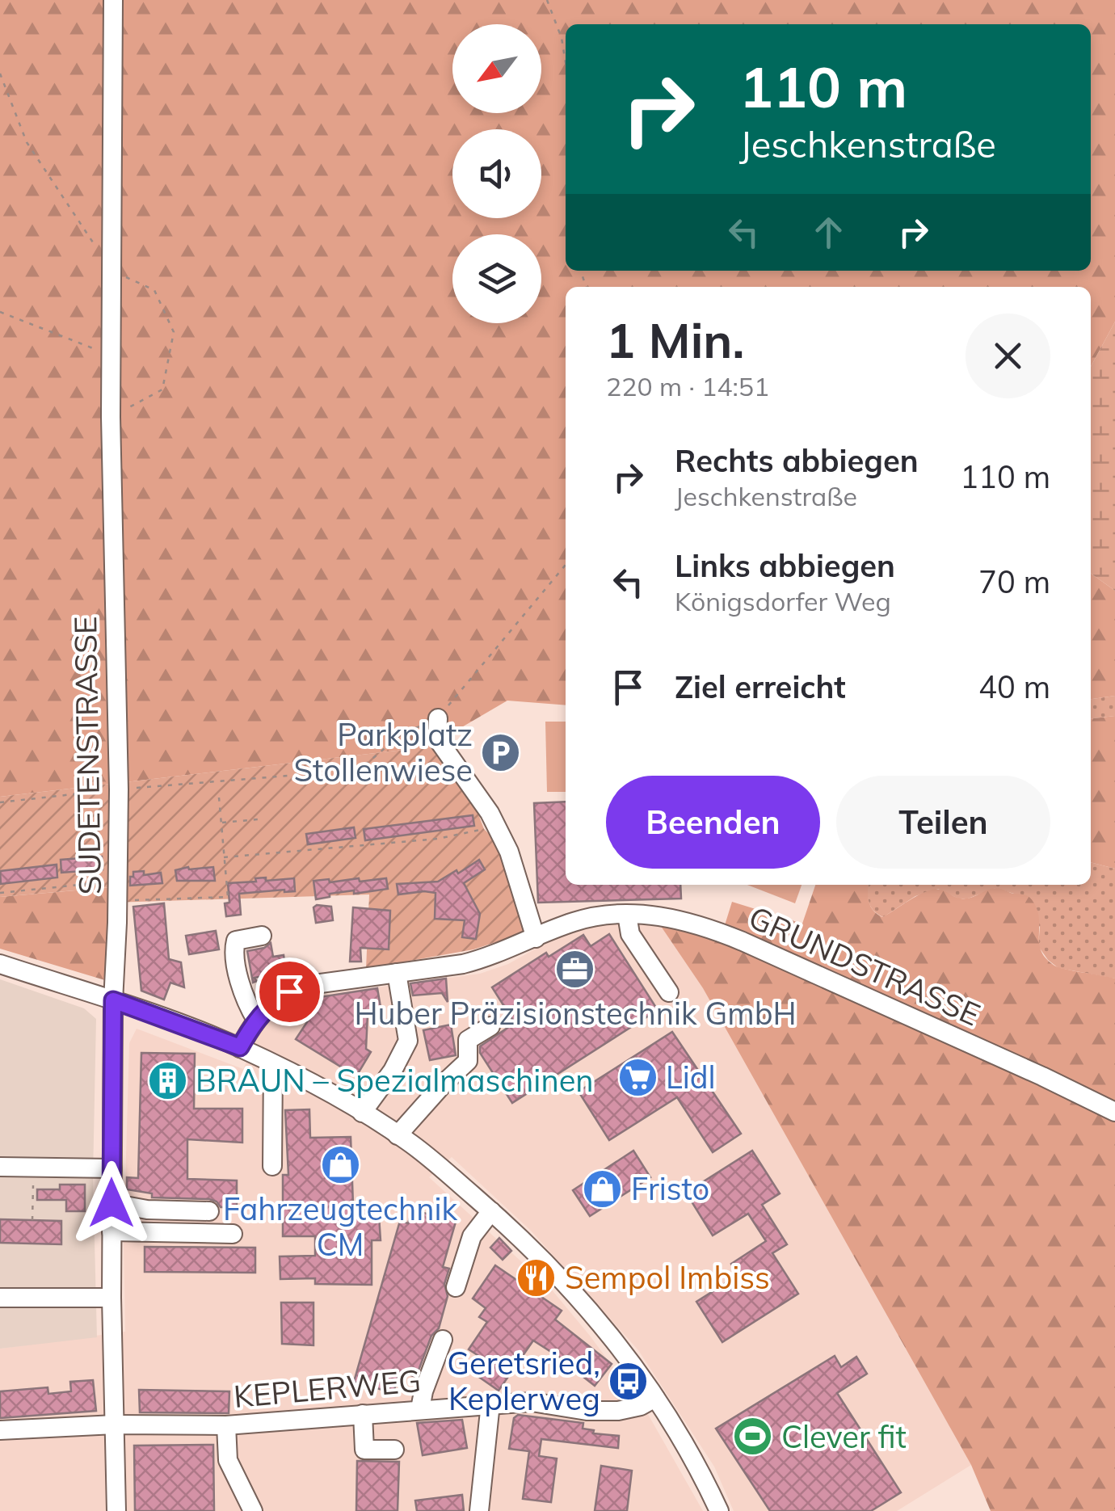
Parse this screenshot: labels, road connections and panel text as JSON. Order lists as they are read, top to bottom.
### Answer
{
  "streets": {
    "street": ["SUDETENSTRASSE", "GRUNDSTRASSE", "KEPLERWEG"]
  },
  "crossings": [
    ["SUDETENSTRASSE", "KEPLERWEG"]
  ],
  "places": {
    "parking": ["Parkplatz Stollenwiese"],
    "office": ["Huber Präzisionstechnik GmbH"],
    "supermarket": ["Lidl"],
    "building": ["BRAUN – Spezialmaschinen"],
    "shop": ["Fahrzeugtechnik CM", "Fristo"],
    "restaurant": ["Sempol Imbiss"],
    "bus stop": ["Geretsried, Keplerweg"],
    "sports": ["Clever fit"]
  },
  "north": "bottom left",
  "page": {
    "turn": ["110 m", "Jeschkenstraße"],
    "heading": ["1 Min.", "220 m · 14:51"],
    "list": [
      {
        "name": "Rechts abbiegen",
        "note": "Jeschkenstraße",
        "value": "110 m"
      },
      {
        "name": "Links abbiegen",
        "note": "Königsdorfer Weg",
        "value": "70 m"
      },
      {
        "name": "Ziel erreicht",
        "value": "40 m"
      }
    ],
    "buttons": ["Beenden", "Teilen"]
  }
}
